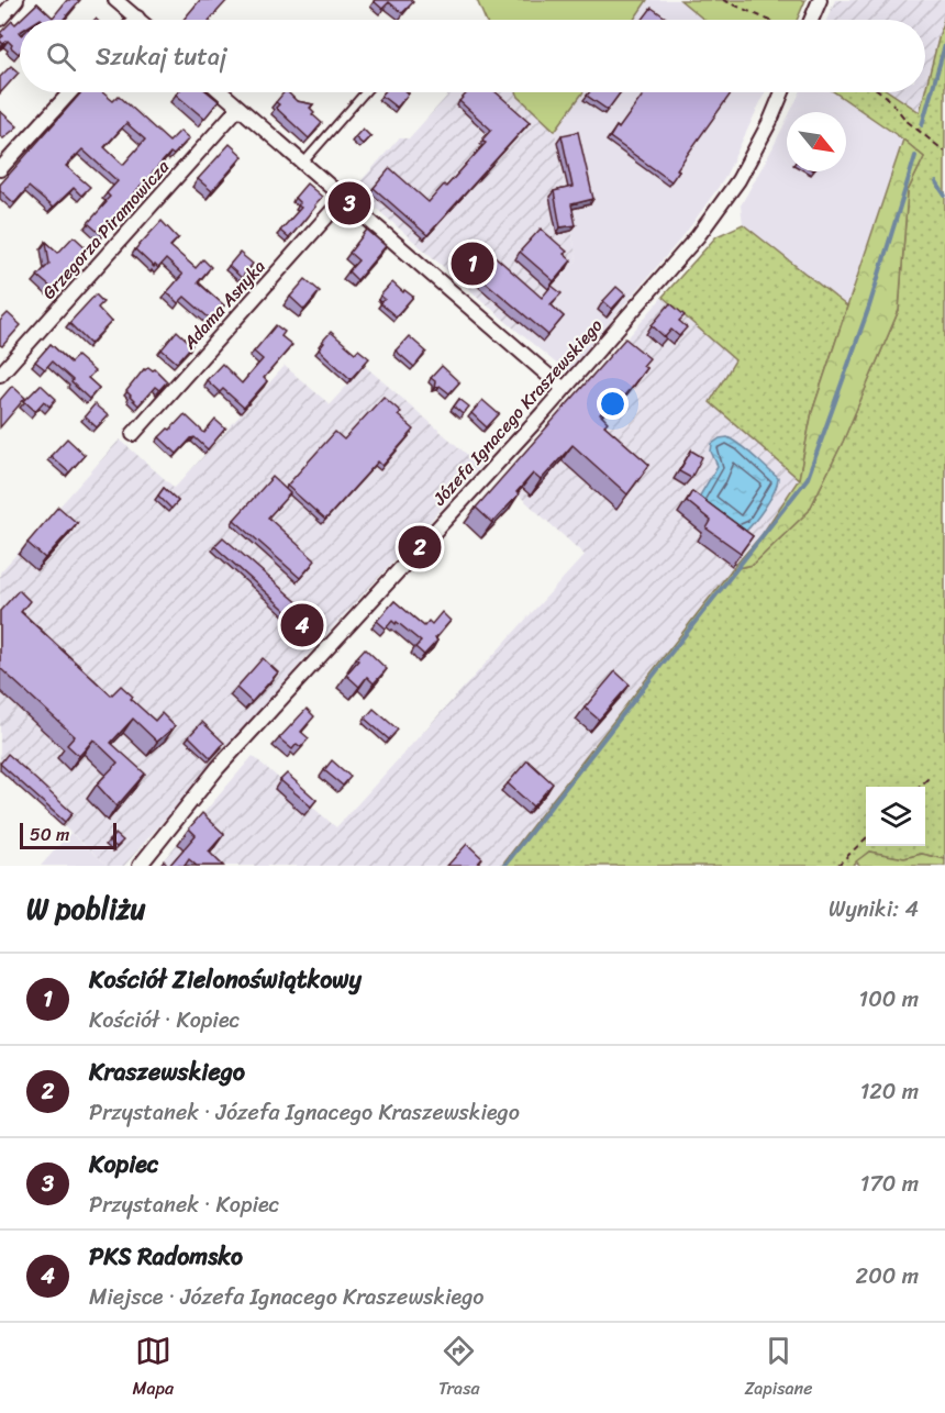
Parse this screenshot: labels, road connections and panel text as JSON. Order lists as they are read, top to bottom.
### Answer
{
  "streets": {
    "street": ["Grzegorza Piramowicza", "Adama Asnyka", "Józefa Ignacego Kraszewskiego"]
  },
  "scale_bar": "50 m",
  "north": "bottom right",
  "page": {
    "search": "Szukaj tutaj",
    "pins": [
      "3",
      "1",
      "2",
      "4"
    ],
    "scale": "50 m",
    "heading": ["W pobliżu", "Wyniki: 4"],
    "list": [
      {
        "mark": "1",
        "name": "Kościół Zielonoświątkowy",
        "note": "Kościół · Kopiec",
        "value": "100 m"
      },
      {
        "mark": "2",
        "name": "Kraszewskiego",
        "note": "Przystanek · Józefa Ignacego Kraszewskiego",
        "value": "120 m"
      },
      {
        "mark": "3",
        "name": "Kopiec",
        "note": "Przystanek · Kopiec",
        "value": "170 m"
      },
      {
        "mark": "4",
        "name": "PKS Radomsko",
        "note": "Miejsce · Józefa Ignacego Kraszewskiego",
        "value": "200 m"
      }
    ],
    "nav": ["Mapa", "Trasa", "Zapisane"]
  }
}
